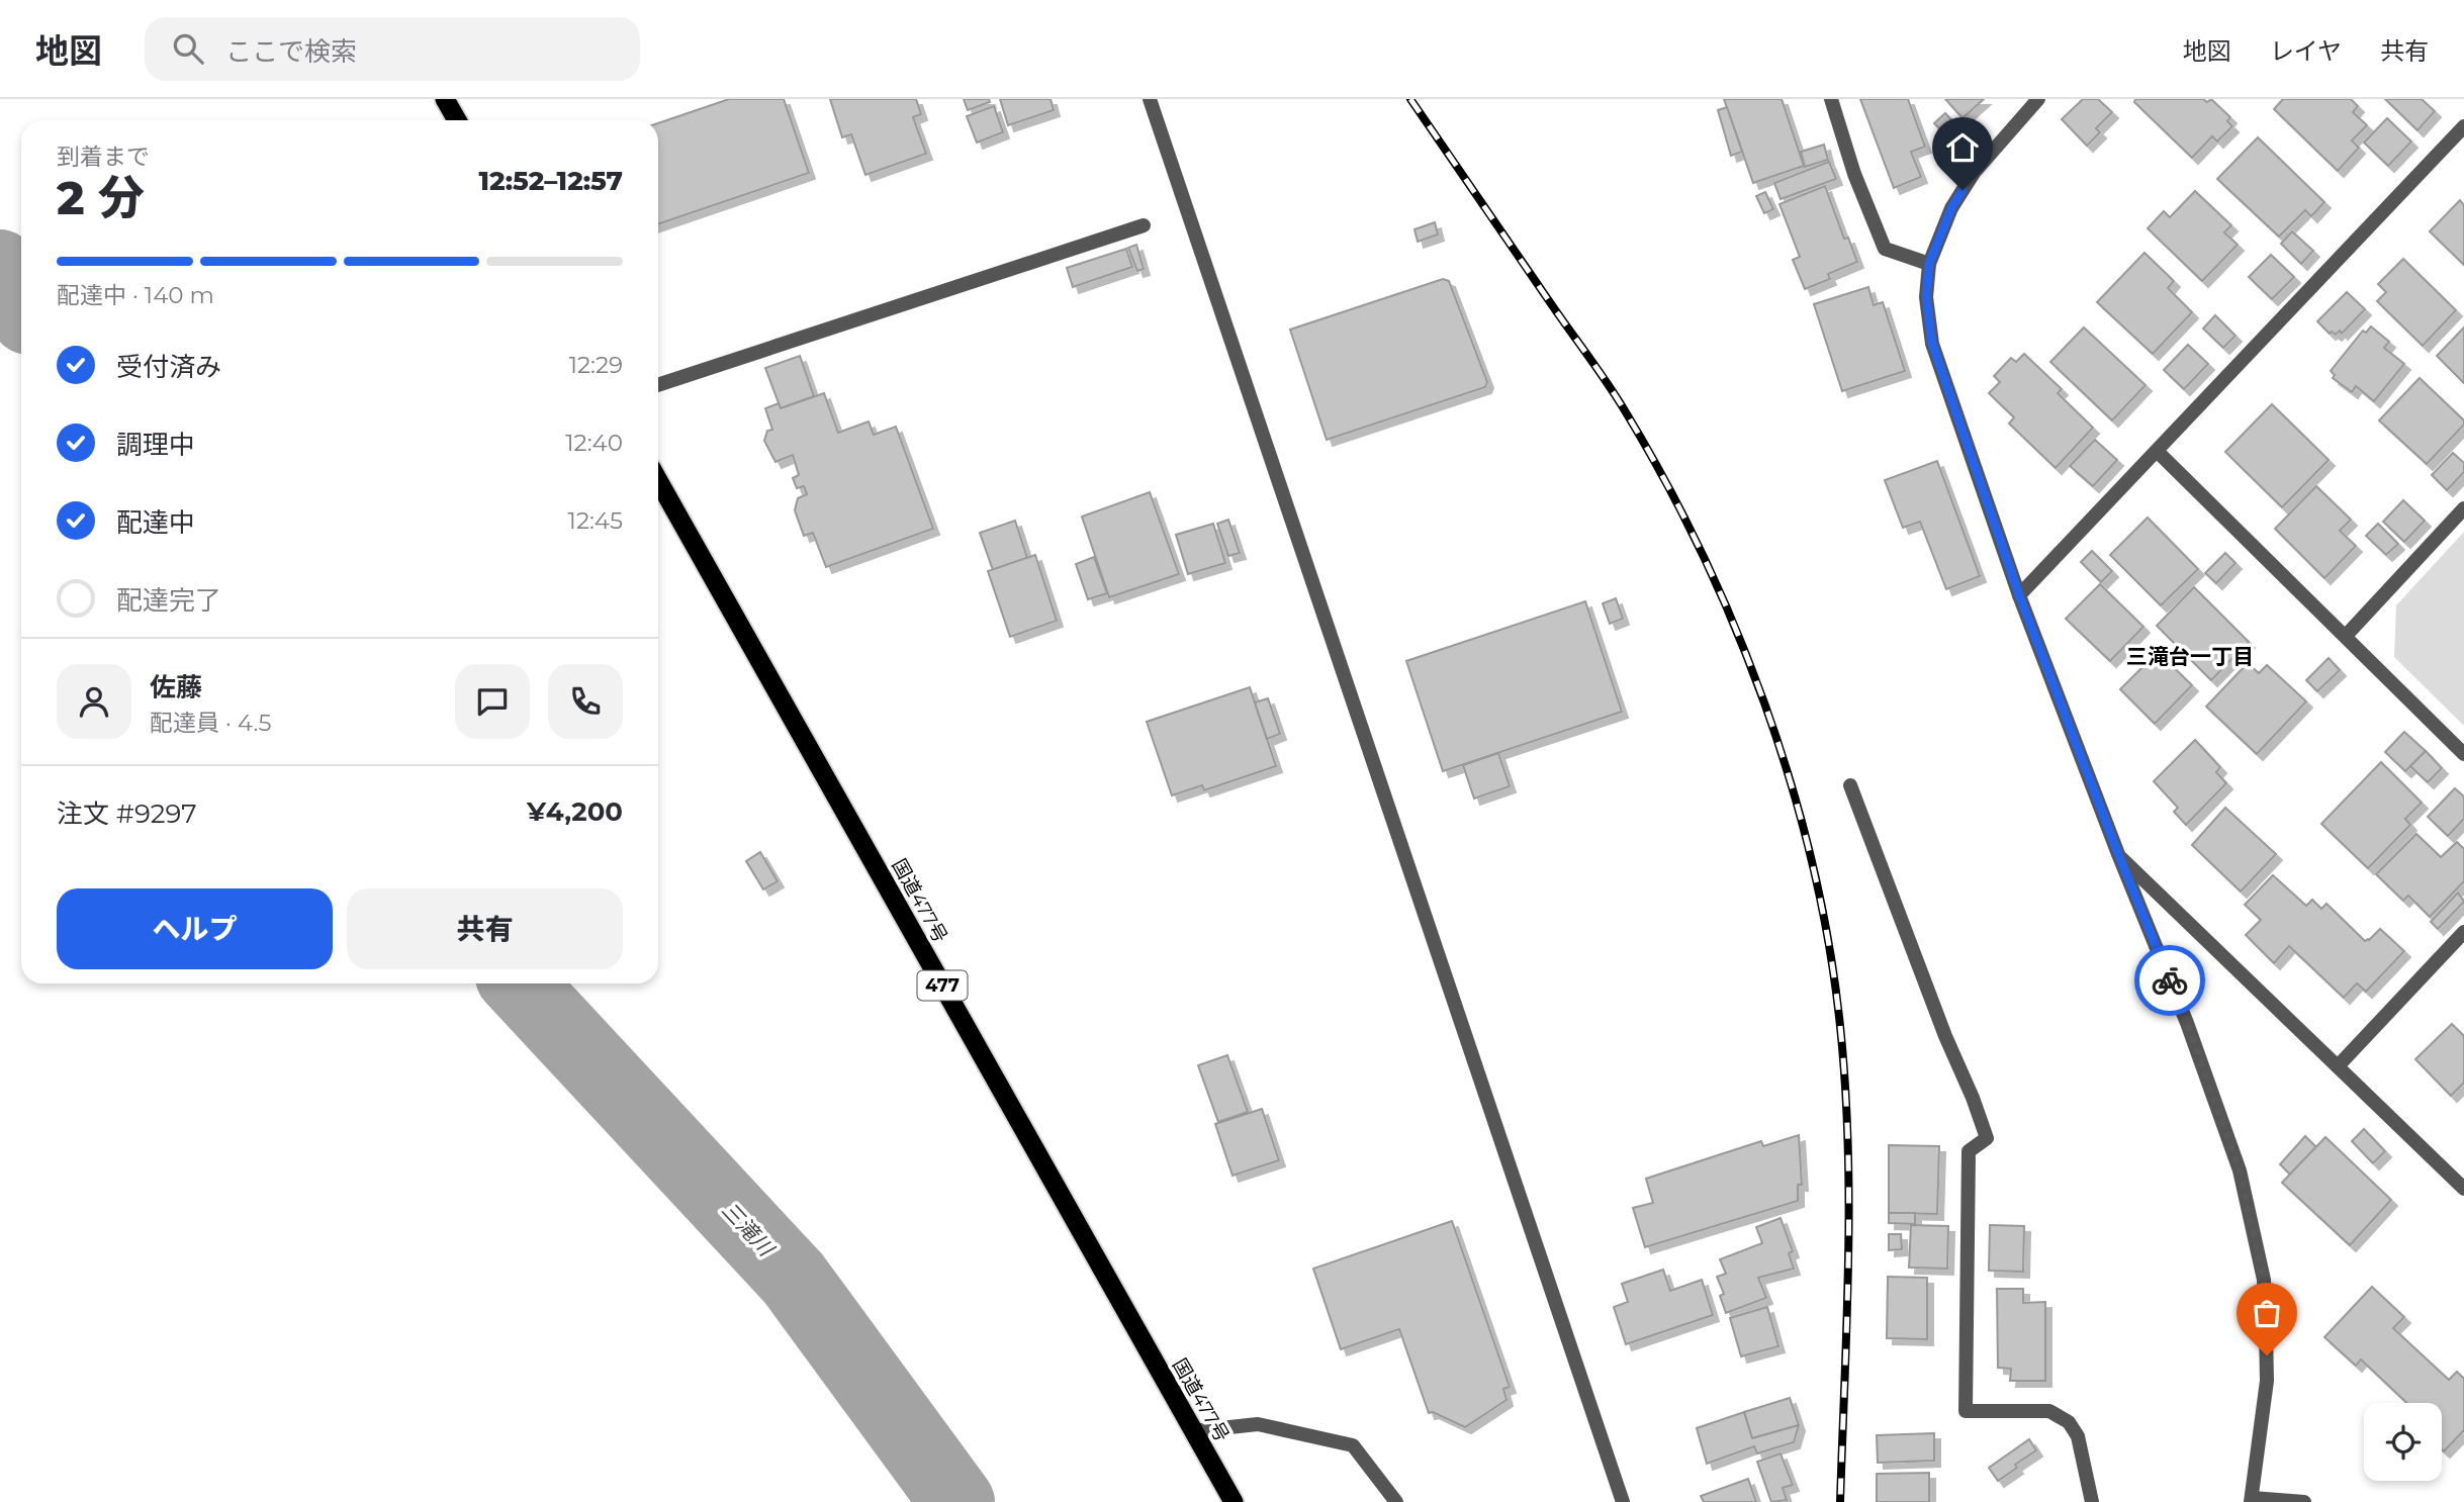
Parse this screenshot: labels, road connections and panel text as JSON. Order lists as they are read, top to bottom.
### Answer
{
  "streets": {
    "highway": ["国道477号", "477"]
  },
  "districts": ["三滝台一丁目"],
  "water": ["三滝川"],
  "page": {
    "header": "地図",
    "search": "ここで検索",
    "nav": ["地図", "レイヤ", "共有"],
    "heading": ["2 分", "到着まで", "12:52–12:57"],
    "panel": [
      "佐藤",
      "配達員 · 4.5",
      "注文 #9297",
      "¥4,200"
    ],
    "bar": "配達中 · 140 m",
    "list": [
      ["受付済み", "12:29"],
      ["調理中", "12:40"],
      ["配達中", "12:45"],
      "配達完了"
    ],
    "buttons": ["ヘルプ", "共有"]
  }
}
